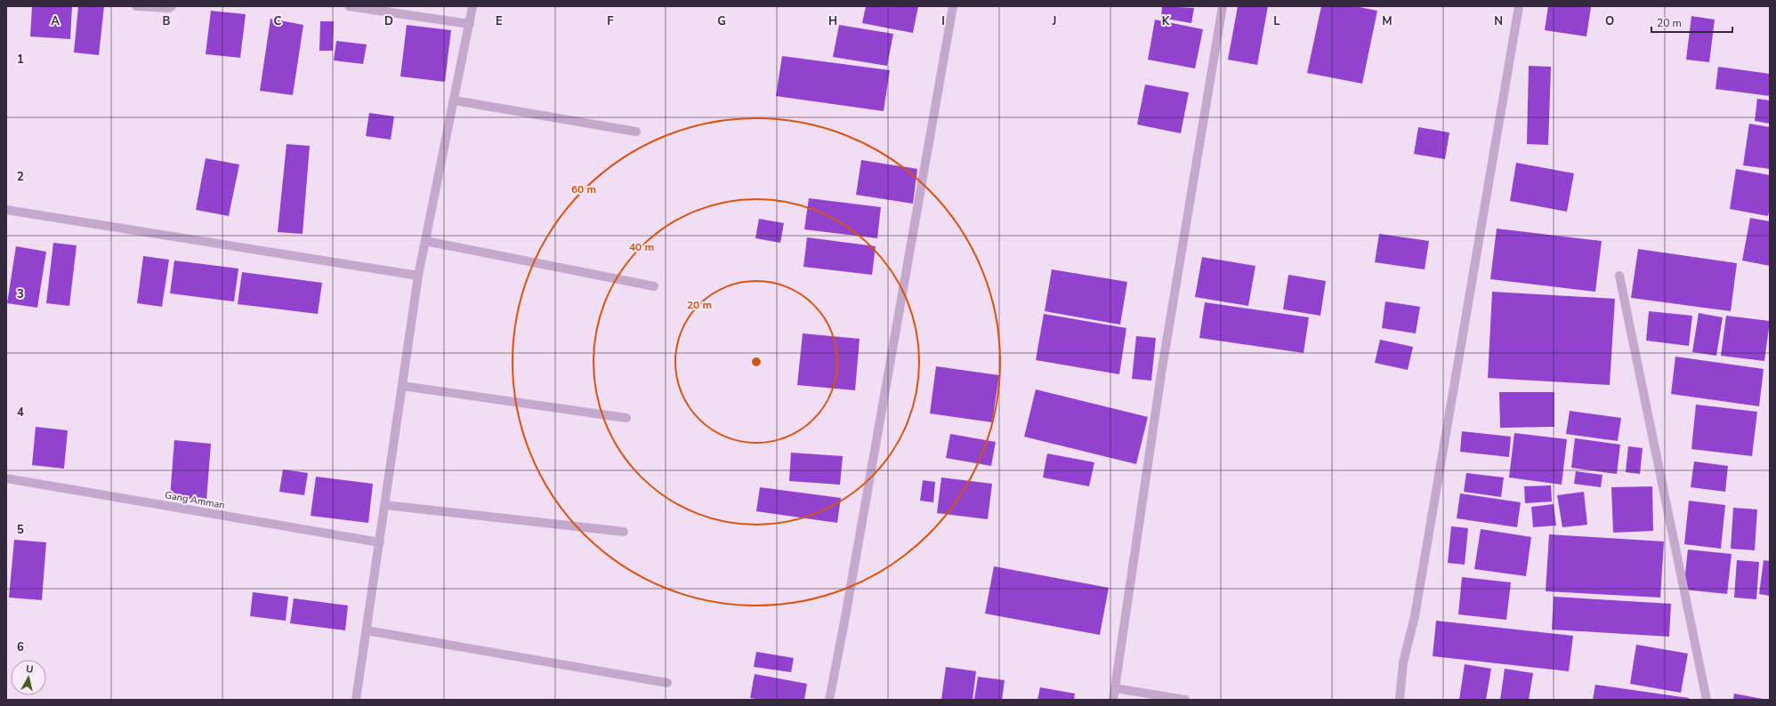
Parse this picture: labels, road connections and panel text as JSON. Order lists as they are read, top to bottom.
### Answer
{
  "streets": {
    "street": ["Gang Amman"]
  },
  "scale_bar": "20 m",
  "north": "top",
  "grid": {
    "columns": [
      "A",
      "B",
      "C",
      "D",
      "E",
      "F",
      "G",
      "H",
      "I",
      "J",
      "K",
      "L",
      "M",
      "N",
      "O"
    ],
    "rows": [
      "1",
      "2",
      "3",
      "4",
      "5",
      "6"
    ]
  },
  "rings": ["60 m", "40 m", "20 m"]
}
